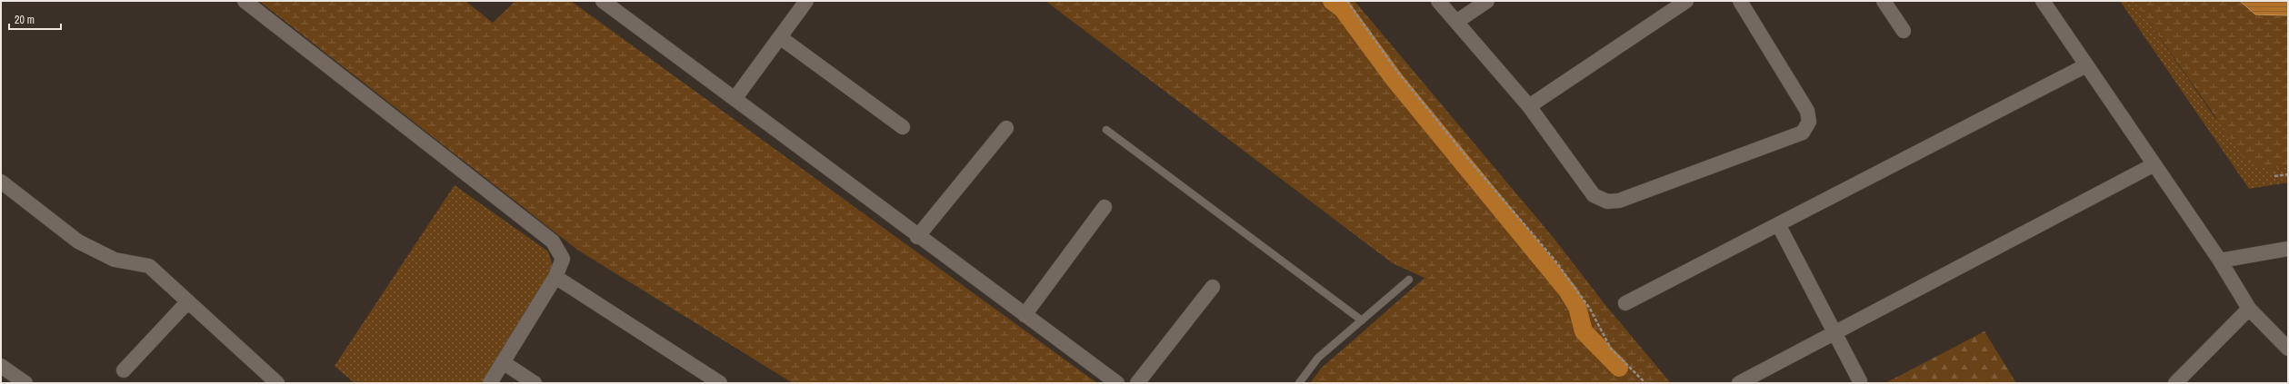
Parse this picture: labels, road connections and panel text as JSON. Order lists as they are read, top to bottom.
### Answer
{
  "scale_bar": "20 m"
}
